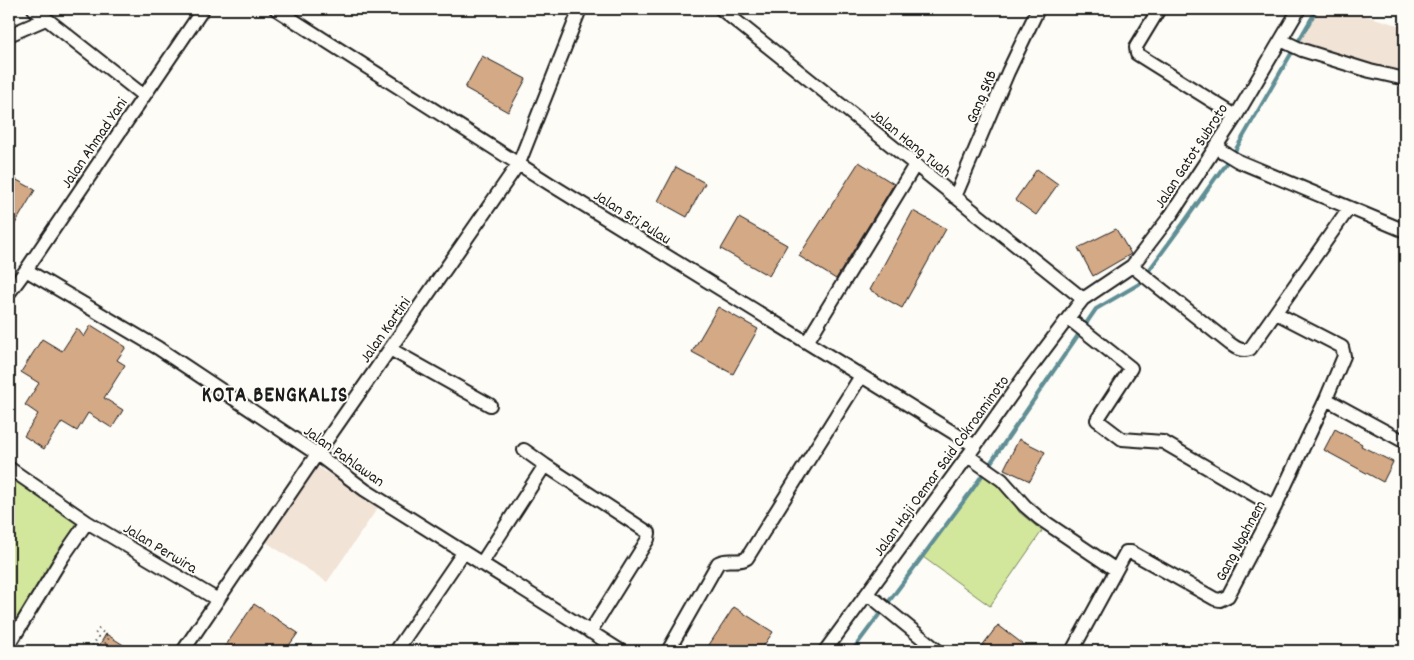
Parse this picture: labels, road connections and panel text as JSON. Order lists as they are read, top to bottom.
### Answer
{
  "streets": {
    "street": [
      "Gang SKB",
      "Jalan Ahmad Yani",
      "Jalan Hang Tuah",
      "Jalan Gatot Subroto",
      "Jalan Sri Pulau",
      "Jalan Kartini",
      "Jalan Pahlawan",
      "Jalan Haji Oemar Said Cokroaminoto",
      "Gang Ngahnem",
      "Jalan Perwira"
    ]
  },
  "crossings": [
    ["Gang SKB", "Jalan Hang Tuah"],
    ["Jalan Ahmad Yani", "Jalan Pahlawan"],
    ["Jalan Hang Tuah", "Jalan Gatot Subroto"],
    ["Jalan Hang Tuah", "Jalan Haji Oemar Said Cokroaminoto"],
    ["Jalan Gatot Subroto", "Jalan Haji Oemar Said Cokroaminoto"],
    ["Jalan Sri Pulau", "Jalan Kartini"],
    ["Jalan Sri Pulau", "Jalan Haji Oemar Said Cokroaminoto"],
    ["Jalan Sri Pulau", "Gang Ngahnem"],
    ["Jalan Kartini", "Jalan Pahlawan"],
    ["Jalan Kartini", "Jalan Perwira"]
  ],
  "districts": ["KOTA BENGKALIS"]
}
